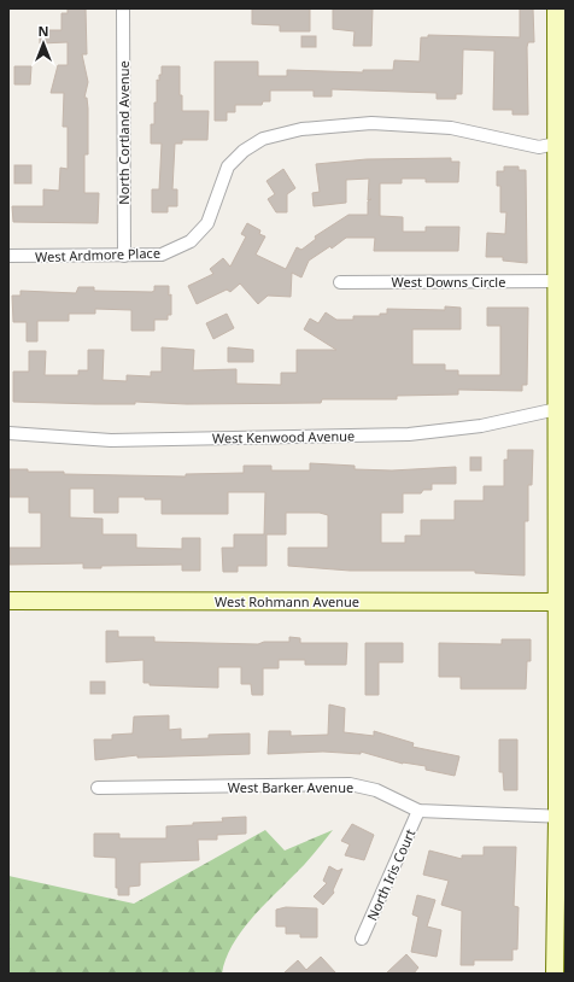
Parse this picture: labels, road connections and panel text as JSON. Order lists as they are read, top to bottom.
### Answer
{
  "streets": {
    "street": [
      "North Cortland Avenue",
      "West Ardmore Place",
      "West Downs Circle",
      "West Kenwood Avenue",
      "West Rohmann Avenue",
      "West Barker Avenue",
      "North Iris Court"
    ]
  },
  "crossings": [
    ["North Cortland Avenue", "West Ardmore Place"],
    ["West Barker Avenue", "North Iris Court"]
  ],
  "north": "top"
}
